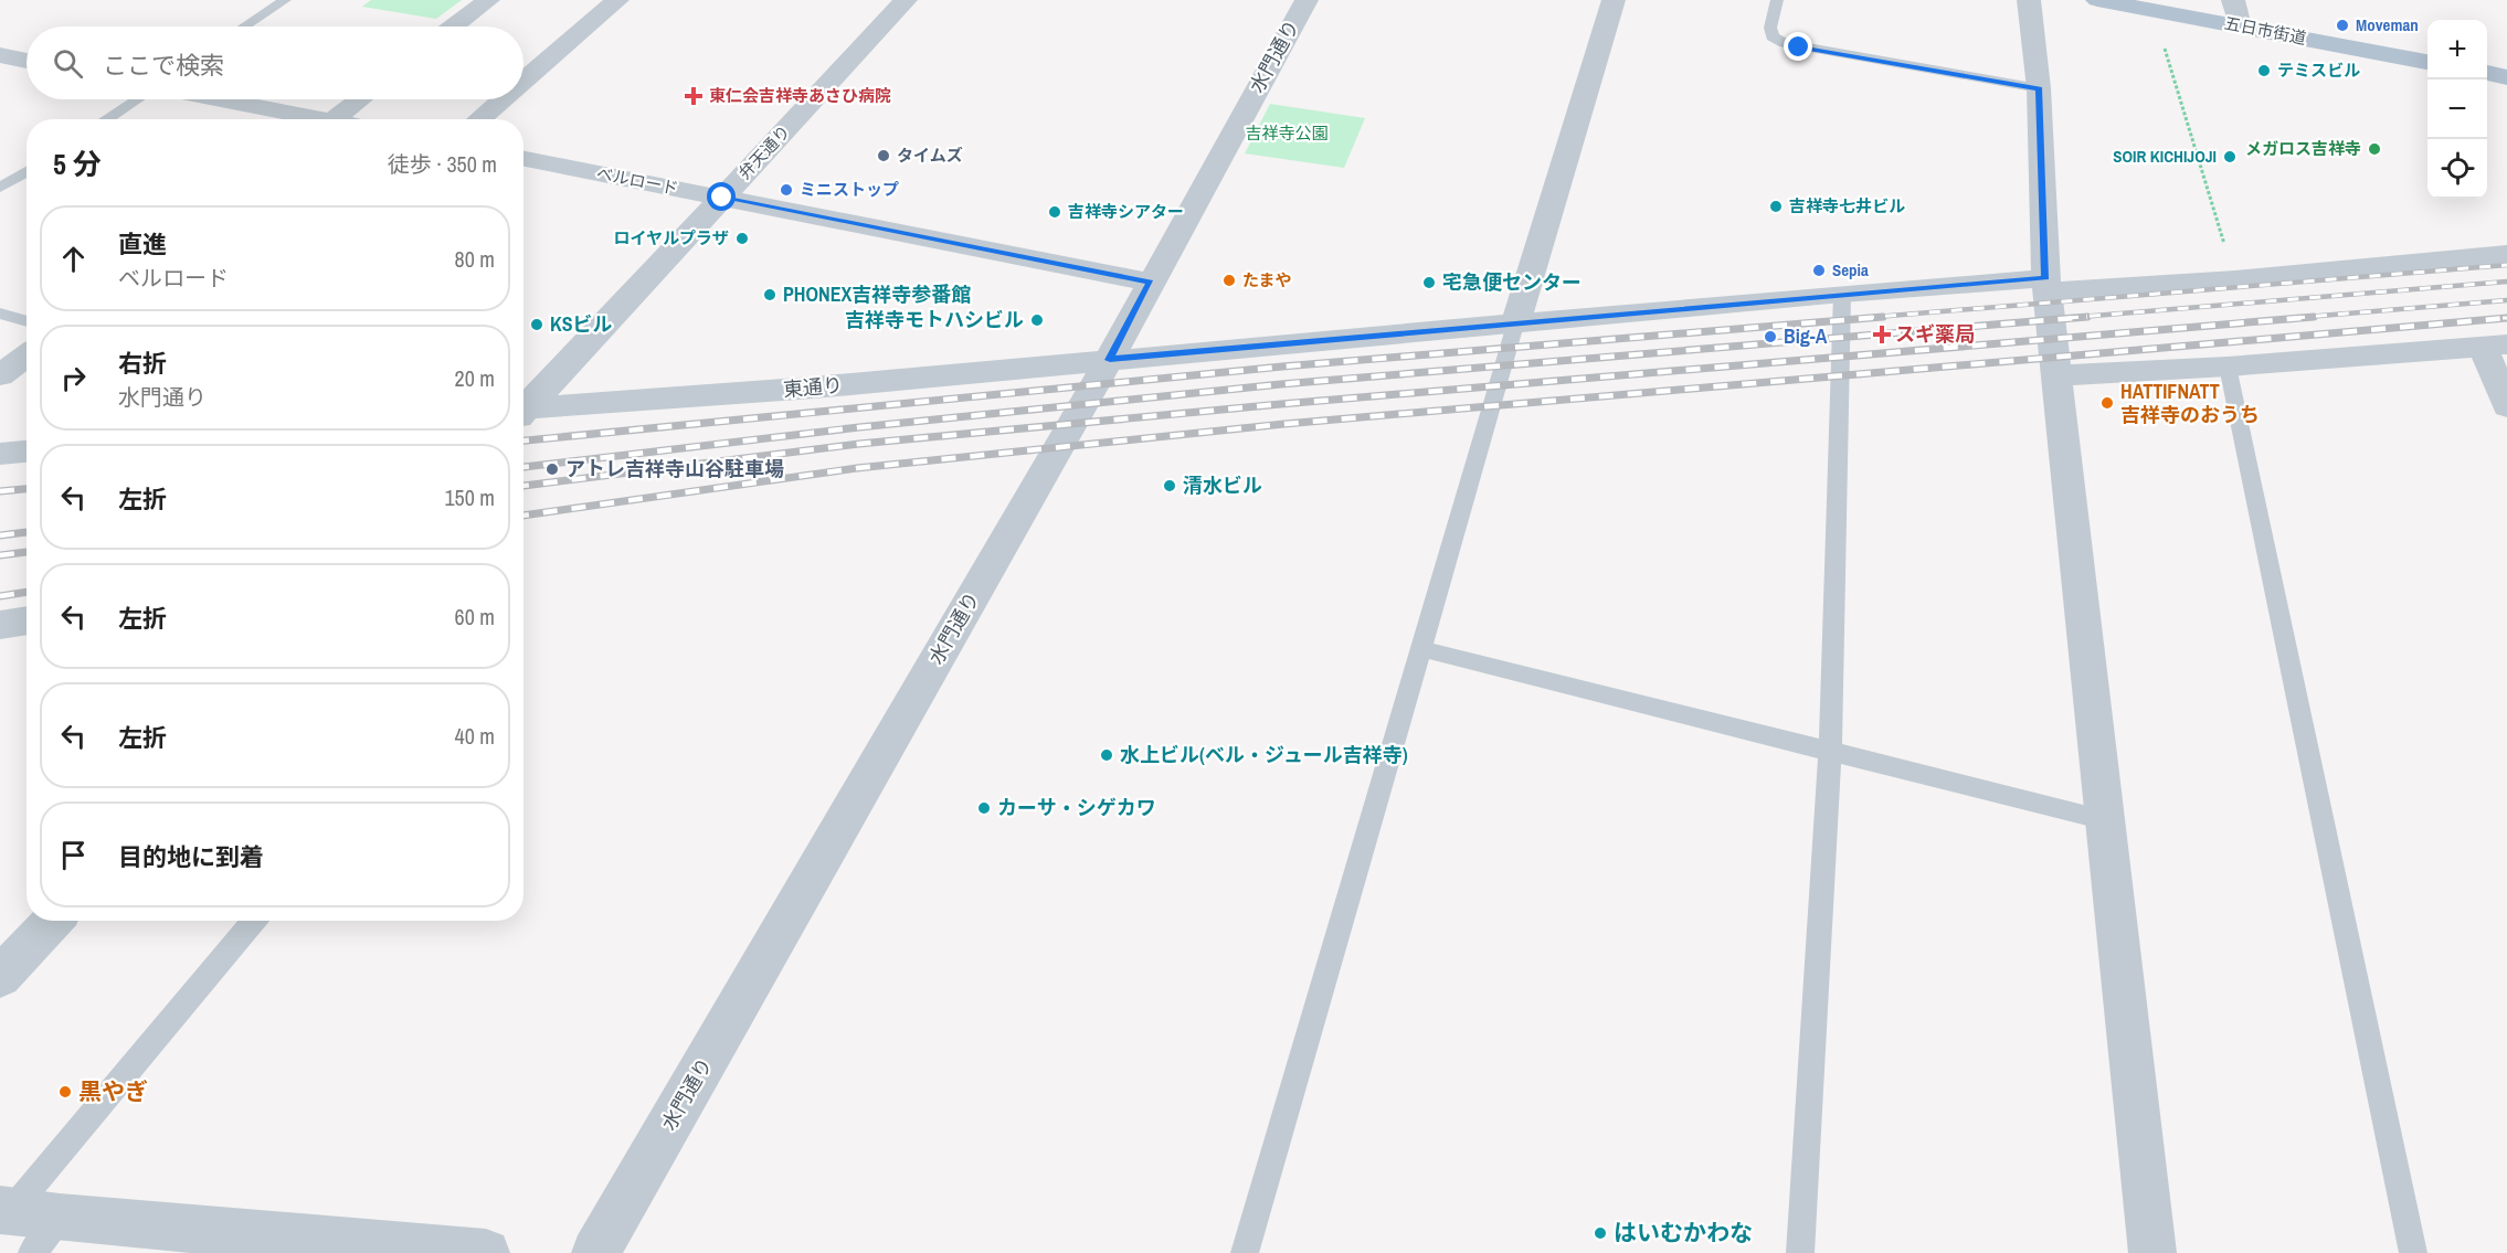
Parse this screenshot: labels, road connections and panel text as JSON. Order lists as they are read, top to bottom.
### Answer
{
  "streets": {
    "main road": ["五日市街道"],
    "street": [
      "水門通り",
      "弁天通り",
      "ベルロード",
      "東通り"
    ]
  },
  "crossings": [
    ["水門通り", "ベルロード"],
    ["水門通り", "東通り"],
    ["弁天通り", "ベルロード"]
  ],
  "parks": ["吉祥寺公園"],
  "places": {
    "other": [
      "Moveman",
      "テミスビル",
      "メガロス吉祥寺",
      "タイムズ",
      "SOIR KICHIJOJI",
      "ミニストップ",
      "吉祥寺七井ビル",
      "吉祥寺シアター",
      "ロイヤルプラザ",
      "Sepia",
      "たまや",
      "宅急便センター",
      "PHONEX吉祥寺参番館",
      "吉祥寺モトハシビル",
      "KSビル",
      "Big-A",
      "HATTIFNATT 吉祥寺のおうち",
      "アトレ吉祥寺山谷駐車場",
      "清水ビル",
      "水上ビル(ベル・ジュール吉祥寺)",
      "カーサ・シゲカワ",
      "黒やぎ",
      "はいむかわな"
    ],
    "health": ["東仁会吉祥寺あさひ病院", "スギ薬局"]
  },
  "page": {
    "map_buttons": ["+", "−"],
    "search": "ここで検索",
    "heading": ["5 分", "徒歩 · 350 m"],
    "list": [
      ["直進", "ベルロード", "80 m"],
      ["右折", "水門通り", "20 m"],
      ["左折", "150 m"],
      ["左折", "60 m"],
      ["左折", "40 m"],
      "目的地に到着"
    ]
  }
}
